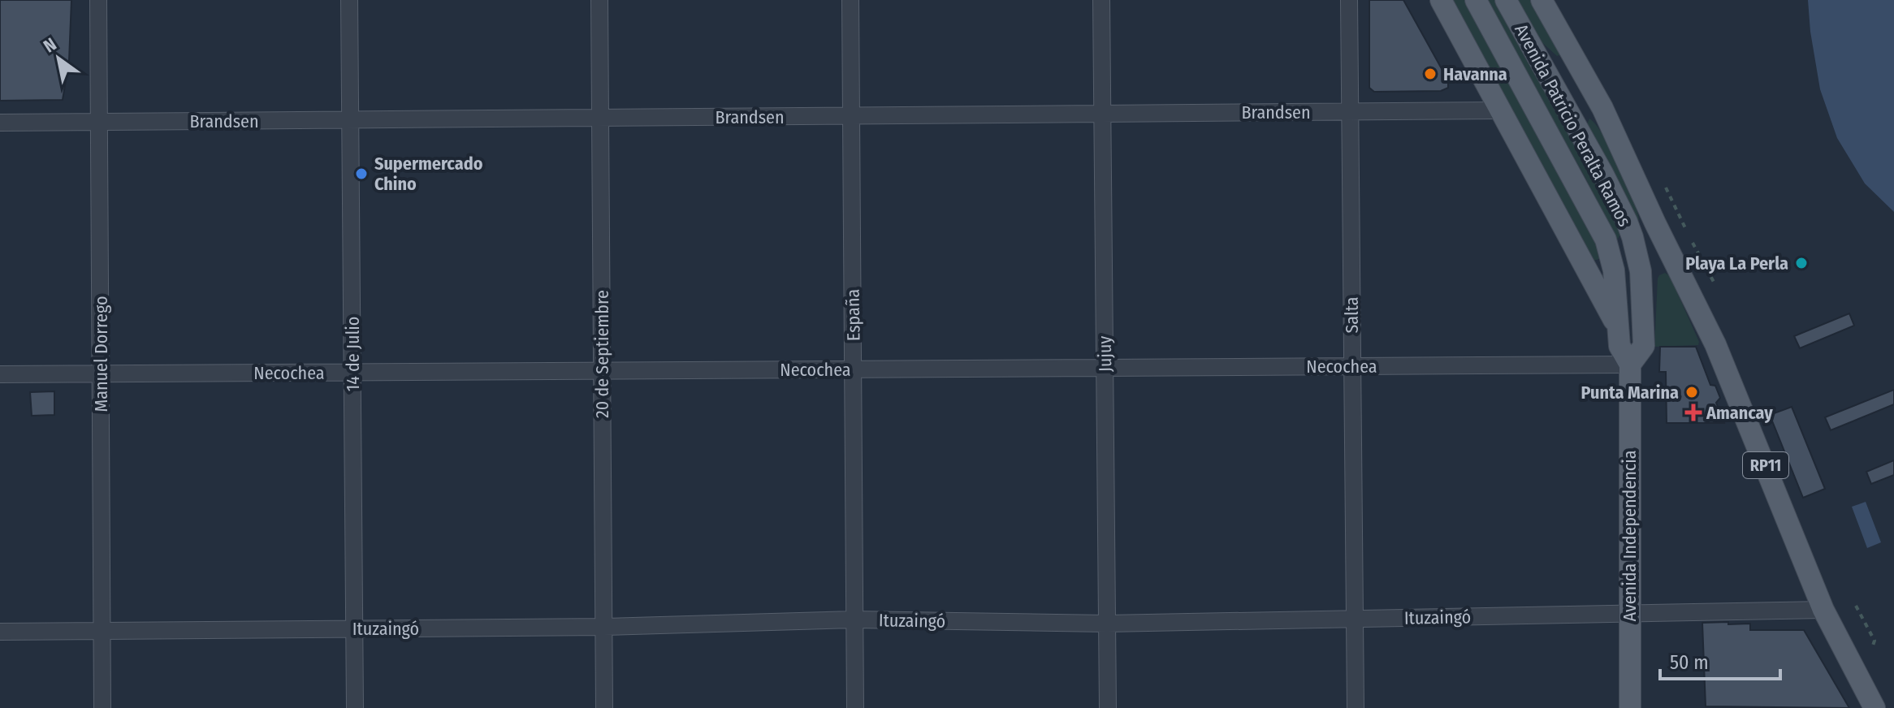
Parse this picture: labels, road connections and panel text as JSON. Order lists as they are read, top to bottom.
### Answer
{
  "streets": {
    "main road": ["Avenida Patricio Peralta Ramos", "RP11", "Avenida Independencia"],
    "street": [
      "Brandsen",
      "España",
      "Salta",
      "Manuel Dorrego",
      "14 de Julio",
      "20 de Septiembre",
      "Jujuy",
      "Necochea",
      "Ituzaingó"
    ]
  },
  "crossings": [
    ["Brandsen", "Avenida Patricio Peralta Ramos"],
    ["Brandsen", "España"],
    ["Brandsen", "Salta"],
    ["Brandsen", "Manuel Dorrego"],
    ["Brandsen", "14 de Julio"],
    ["Brandsen", "20 de Septiembre"],
    ["Brandsen", "Jujuy"],
    ["Avenida Patricio Peralta Ramos", "Necochea"],
    ["Avenida Patricio Peralta Ramos", "Avenida Independencia"],
    ["Avenida Patricio Peralta Ramos", "Ituzaingó"],
    ["España", "Necochea"],
    ["España", "Ituzaingó"],
    ["Salta", "Necochea"],
    ["Salta", "Ituzaingó"],
    ["Manuel Dorrego", "Necochea"],
    ["Manuel Dorrego", "Ituzaingó"],
    ["14 de Julio", "Necochea"],
    ["14 de Julio", "Ituzaingó"],
    ["20 de Septiembre", "Necochea"],
    ["20 de Septiembre", "Ituzaingó"],
    ["Jujuy", "Necochea"],
    ["Jujuy", "Ituzaingó"],
    ["Necochea", "Avenida Independencia"],
    ["Avenida Independencia", "Ituzaingó"]
  ],
  "places": {
    "other": [
      "Havanna",
      "Supermercado Chino",
      "Playa La Perla",
      "Punta Marina"
    ],
    "health": ["Amancay"]
  },
  "scale_bar": "50 m",
  "north": "top left"
}
